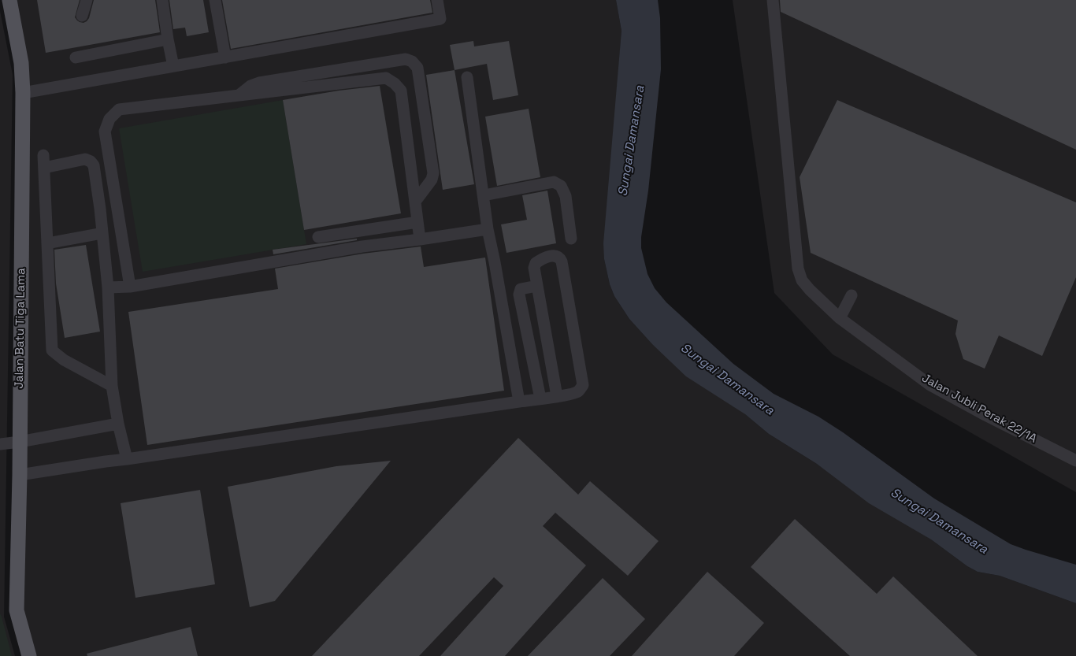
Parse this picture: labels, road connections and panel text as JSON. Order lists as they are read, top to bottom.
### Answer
{
  "streets": {
    "main road": ["Jalan Batu Tiga Lama"],
    "lane": ["Jalan Jubli Perak 22/1A"]
  },
  "water": ["Sungai Damansara"]
}
